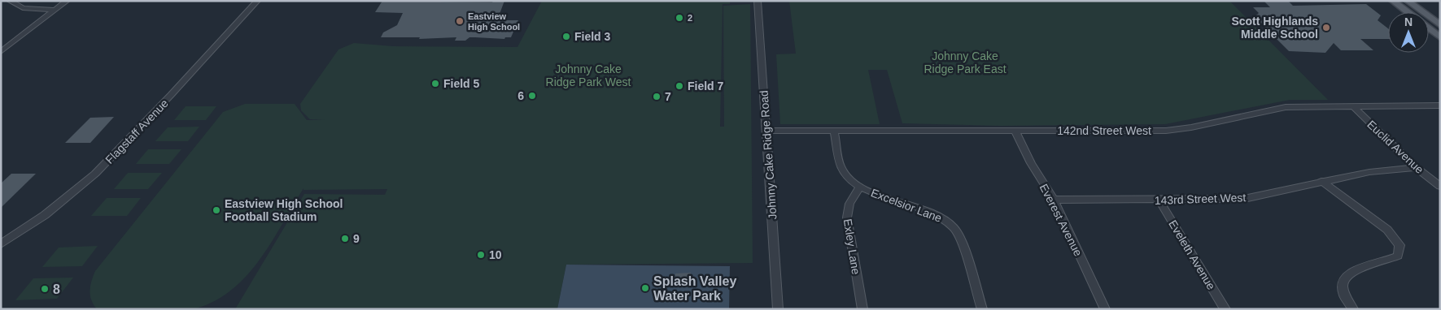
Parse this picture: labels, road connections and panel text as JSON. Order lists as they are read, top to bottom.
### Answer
{
  "streets": {
    "street": [
      "142nd Street West",
      "Flagstaff Avenue",
      "Euclid Avenue",
      "Johnny Cake Ridge Road",
      "143rd Street West",
      "Excelsior Lane",
      "Everest Avenue",
      "Exley Lane",
      "Eveleth Avenue"
    ]
  },
  "crossings": [
    ["142nd Street West", "Euclid Avenue"],
    ["142nd Street West", "Johnny Cake Ridge Road"],
    ["142nd Street West", "Excelsior Lane"],
    ["142nd Street West", "Everest Avenue"],
    ["Euclid Avenue", "143rd Street West"],
    ["143rd Street West", "Everest Avenue"],
    ["143rd Street West", "Eveleth Avenue"],
    ["Excelsior Lane", "Exley Lane"]
  ],
  "parks": ["Johnny Cake Ridge Park East", "Johnny Cake Ridge Park West"],
  "places": [
    "2",
    "Eastview High School",
    "Scott Highlands Middle School",
    "Field 3",
    "Field 5",
    "Field 7",
    "6",
    "7",
    "Eastview High School Football Stadium",
    "9",
    "10",
    "Splash Valley Water Park",
    "8"
  ],
  "north": "top"
}
